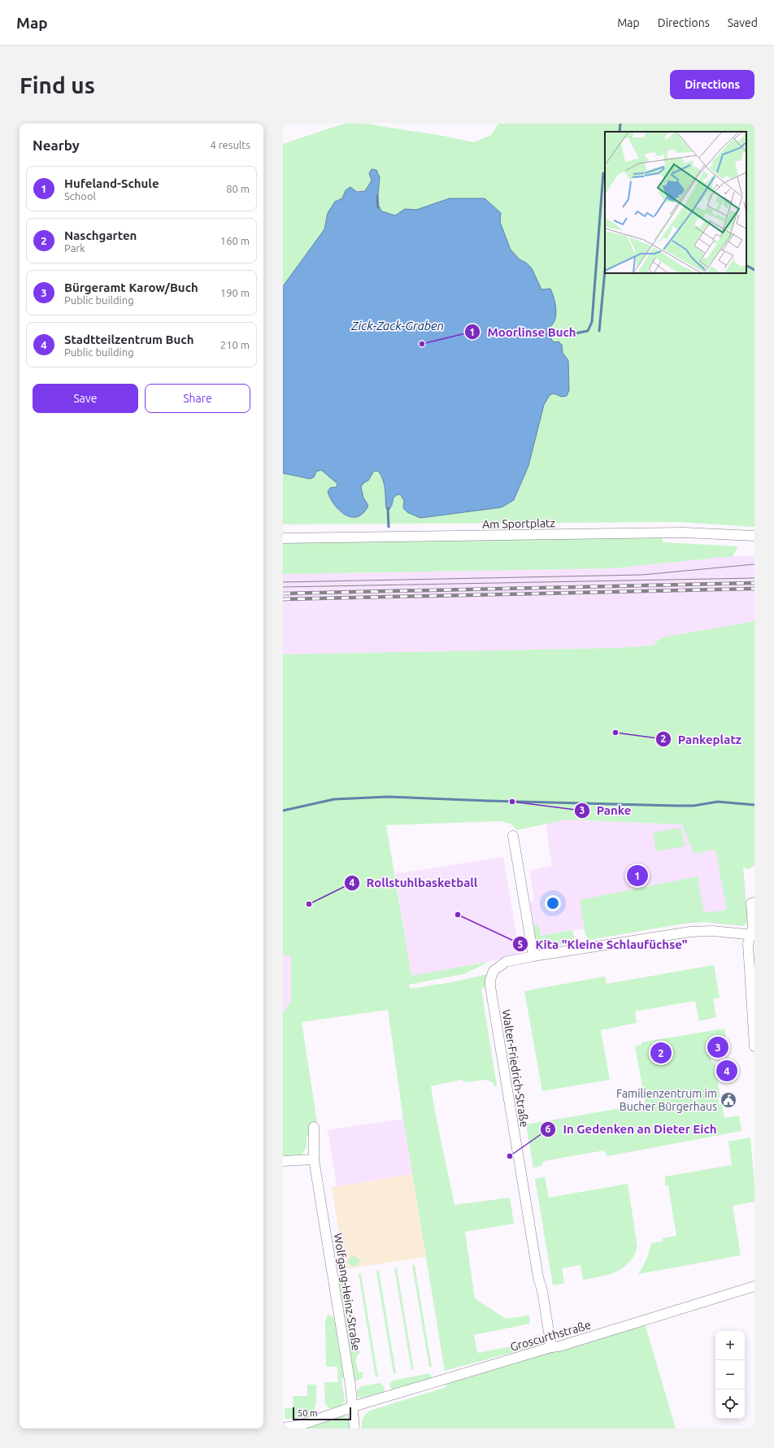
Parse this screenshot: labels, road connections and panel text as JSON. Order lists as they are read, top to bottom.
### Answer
{
  "streets": {
    "street": [
      "Am Sportplatz",
      "Walter-Friedrich-Straße",
      "Wolfgang-Heinz-Straße",
      "Groscurthstraße"
    ]
  },
  "crossings": [
    ["Walter-Friedrich-Straße", "Groscurthstraße"],
    ["Wolfgang-Heinz-Straße", "Groscurthstraße"]
  ],
  "water": ["Zick-Zack-Graben"],
  "places": {
    "other": [
      "Moorlinse Buch",
      "Pankeplatz",
      "Panke",
      "Rollstuhlbasketball",
      "Kita \"Kleine Schlaufüchse\"",
      "In Gedenken an Dieter Eich"
    ],
    "public building": ["Familienzentrum im Bucher Bürgerhaus"]
  },
  "scale_bar": "50 m",
  "page": {
    "header": "Map",
    "nav": ["Map", "Directions", "Saved"],
    "buttons": [
      "Directions",
      ["Save", "Share"]
    ],
    "title": "Find us",
    "heading": ["Nearby", "4 results"],
    "list": [
      {
        "mark": "1",
        "name": "Hufeland-Schule",
        "note": "School",
        "value": "80 m"
      },
      {
        "mark": "2",
        "name": "Naschgarten",
        "note": "Park",
        "value": "160 m"
      },
      {
        "mark": "3",
        "name": "Bürgeramt Karow/Buch",
        "note": "Public building",
        "value": "190 m"
      },
      {
        "mark": "4",
        "name": "Stadtteilzentrum Buch",
        "note": "Public building",
        "value": "210 m"
      }
    ],
    "pins": [
      "1",
      "3",
      "2",
      "4"
    ],
    "map_buttons": ["+", "−"],
    "scale": "50 m"
  }
}
